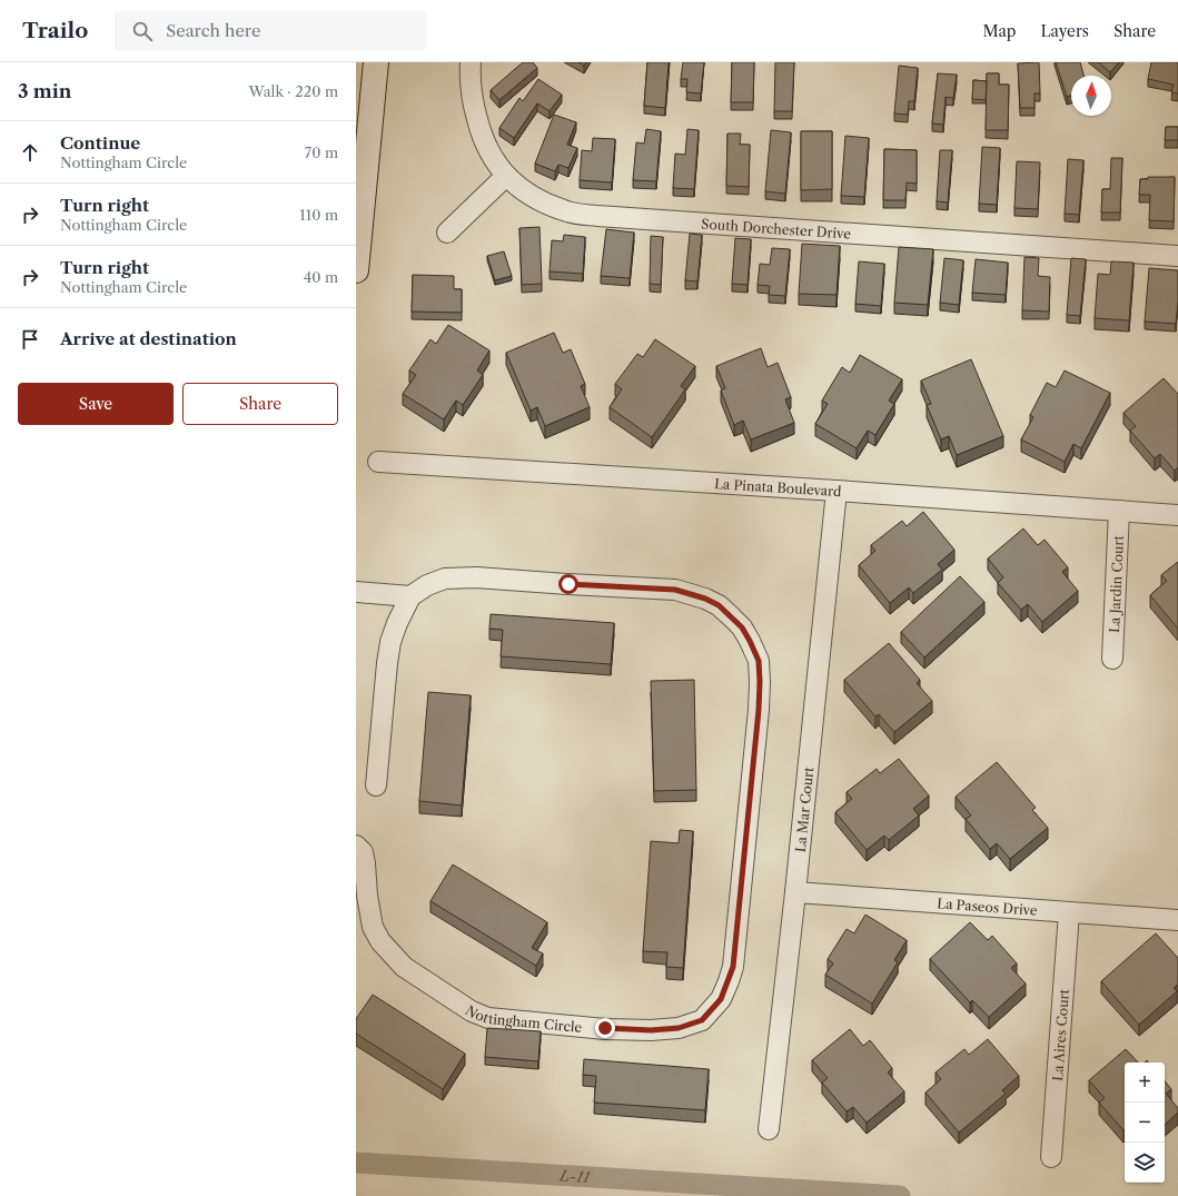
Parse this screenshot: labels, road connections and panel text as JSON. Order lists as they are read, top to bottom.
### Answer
{
  "streets": {
    "street": [
      "South Dorchester Drive",
      "La Pinata Boulevard",
      "La Jardin Court",
      "La Mar Court",
      "La Paseos Drive",
      "Nottingham Circle",
      "La Aires Court"
    ]
  },
  "crossings": [
    ["La Pinata Boulevard", "La Jardin Court"],
    ["La Pinata Boulevard", "La Mar Court"],
    ["La Mar Court", "La Paseos Drive"],
    ["La Paseos Drive", "La Aires Court"]
  ],
  "water": ["L-11"],
  "north": "top",
  "page": {
    "header": "Trailo",
    "search": "Search here",
    "nav": ["Map", "Layers", "Share"],
    "heading": ["3 min", "Walk · 220 m"],
    "list": [
      ["Continue", "Nottingham Circle", "70 m"],
      ["Turn right", "Nottingham Circle", "110 m"],
      ["Turn right", "Nottingham Circle", "40 m"],
      "Arrive at destination"
    ],
    "buttons": ["Save", "Share"],
    "map_buttons": ["+", "−"]
  }
}
